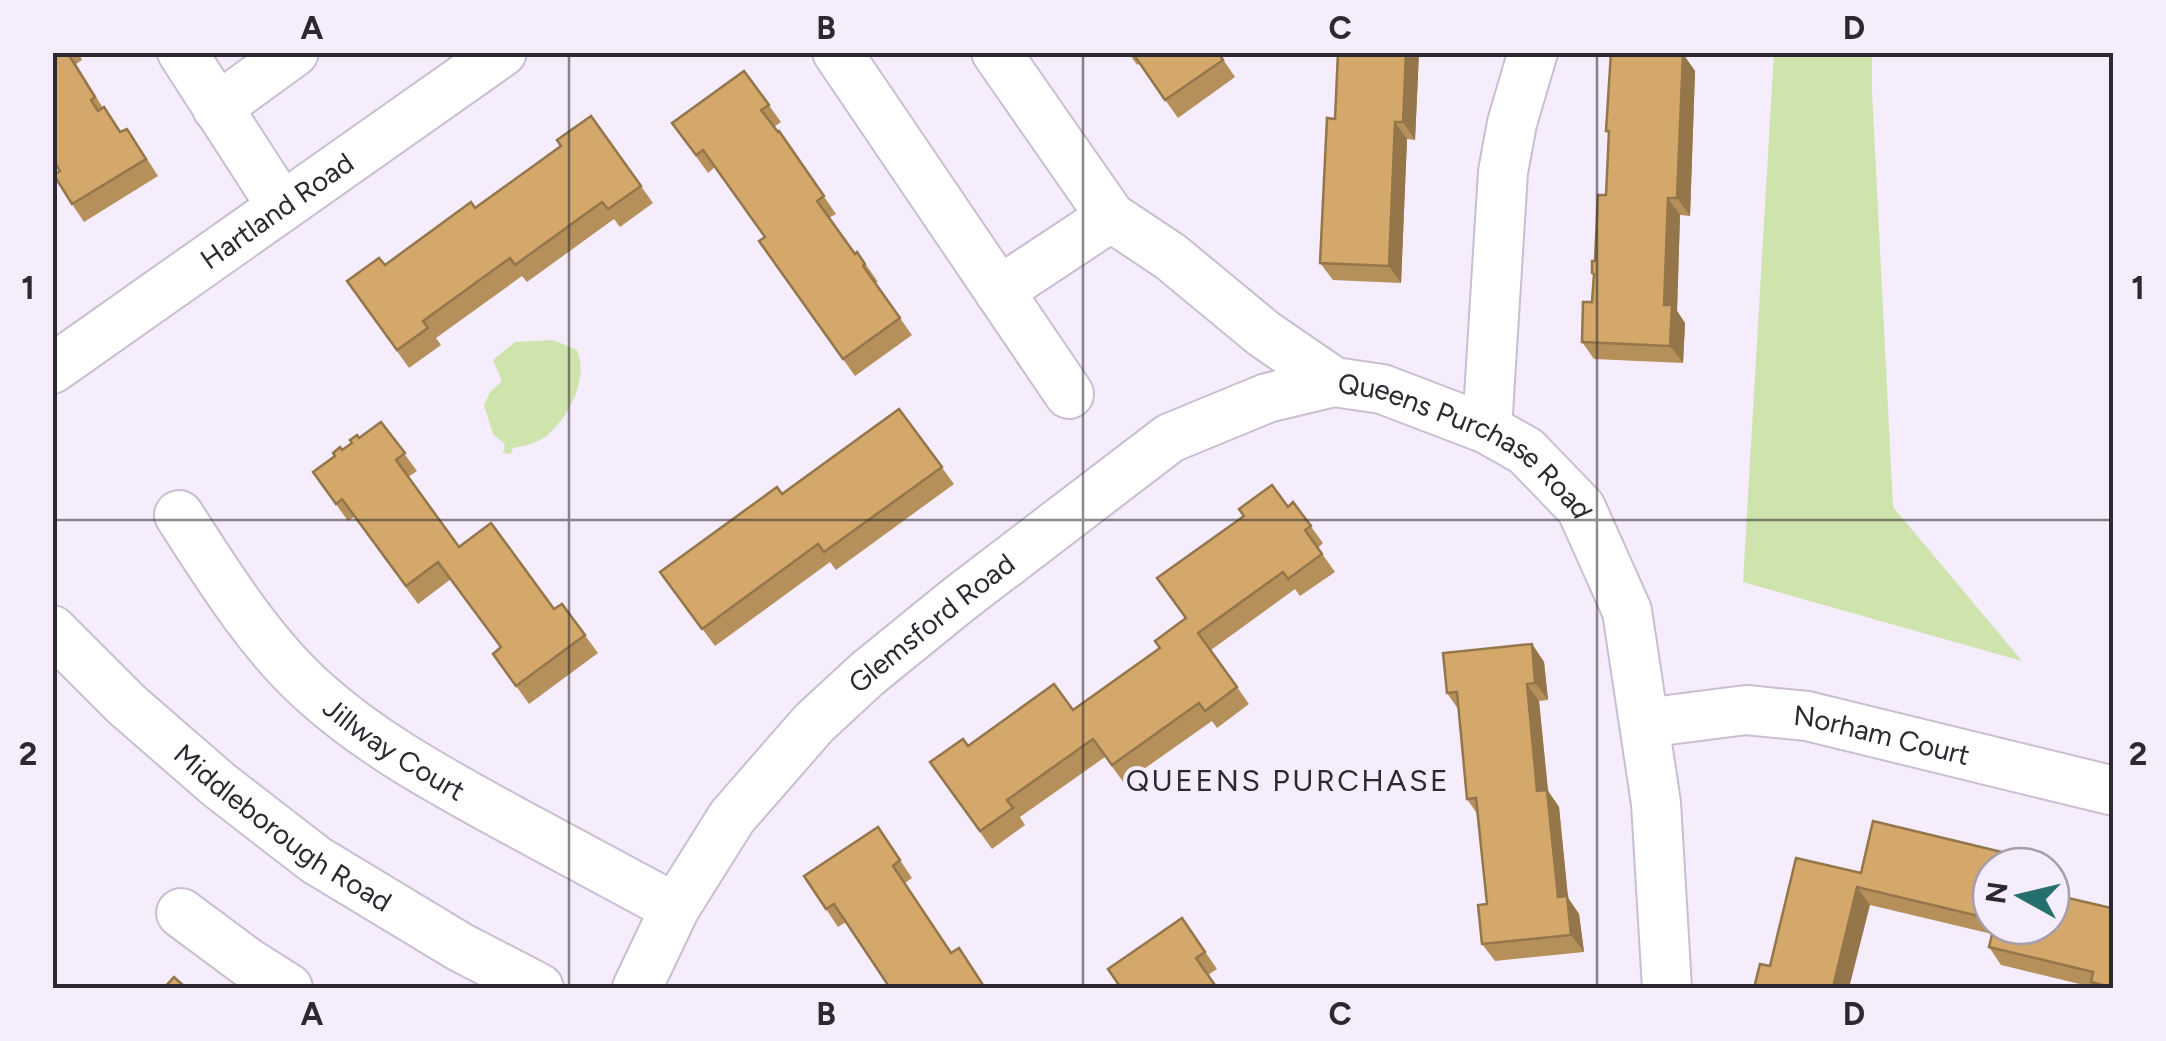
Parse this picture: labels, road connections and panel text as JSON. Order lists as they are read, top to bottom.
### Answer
{
  "streets": {
    "street": [
      "Hartland Road",
      "Queens Purchase Road",
      "Glemsford Road",
      "Norham Court",
      "Jillway Court",
      "Middleborough Road"
    ]
  },
  "crossings": [
    ["Queens Purchase Road", "Glemsford Road"],
    ["Queens Purchase Road", "Norham Court"],
    ["Glemsford Road", "Jillway Court"]
  ],
  "districts": ["QUEENS PURCHASE"],
  "north": "left",
  "grid": {
    "columns": [
      "A",
      "B",
      "C",
      "D"
    ],
    "rows": ["1", "2"]
  }
}
